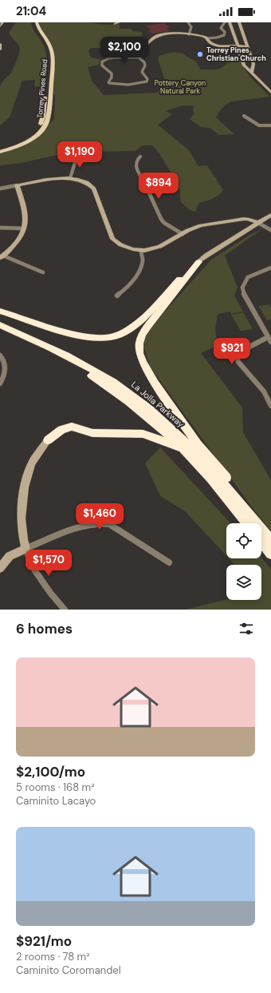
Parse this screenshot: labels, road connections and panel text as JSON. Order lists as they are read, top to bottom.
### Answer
{
  "streets": {
    "highway": ["La Jolla Parkway"],
    "main road": ["Torrey Pines Road"]
  },
  "parks": ["Pottery Canyon Natural Park"],
  "places": ["Torrey Pines Christian Church"],
  "page": {
    "status": "21:04",
    "price": [
      "$2,100",
      "$1,190",
      "$894",
      "$921",
      "$1,460",
      "$1,570"
    ],
    "heading": "6 homes",
    "list": [
      {
        "name": "$2,100/mo",
        "note": "5 rooms · 168 m² · Caminito Lacayo"
      },
      {
        "name": "$921/mo",
        "note": "2 rooms · 78 m² · Caminito Coromandel"
      }
    ]
  }
}
